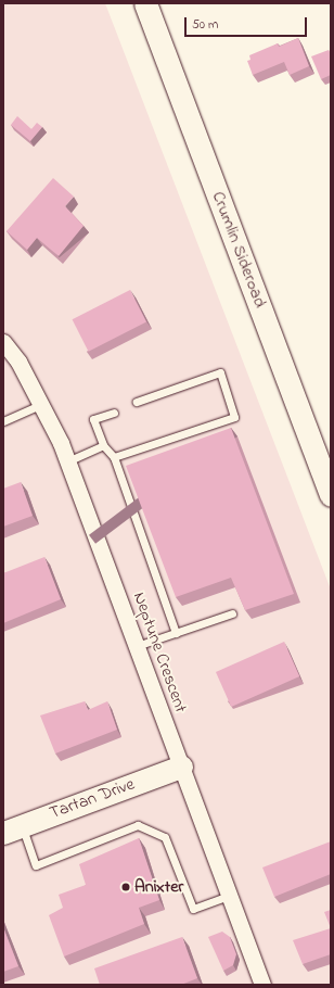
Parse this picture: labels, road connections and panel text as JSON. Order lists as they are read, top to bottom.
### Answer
{
  "streets": {
    "street": ["Crumlin Sideroad", "Neptune Crescent", "Tartan Drive"]
  },
  "crossings": [
    ["Neptune Crescent", "Tartan Drive"]
  ],
  "places": ["Anixter"],
  "scale_bar": "50 m"
}
